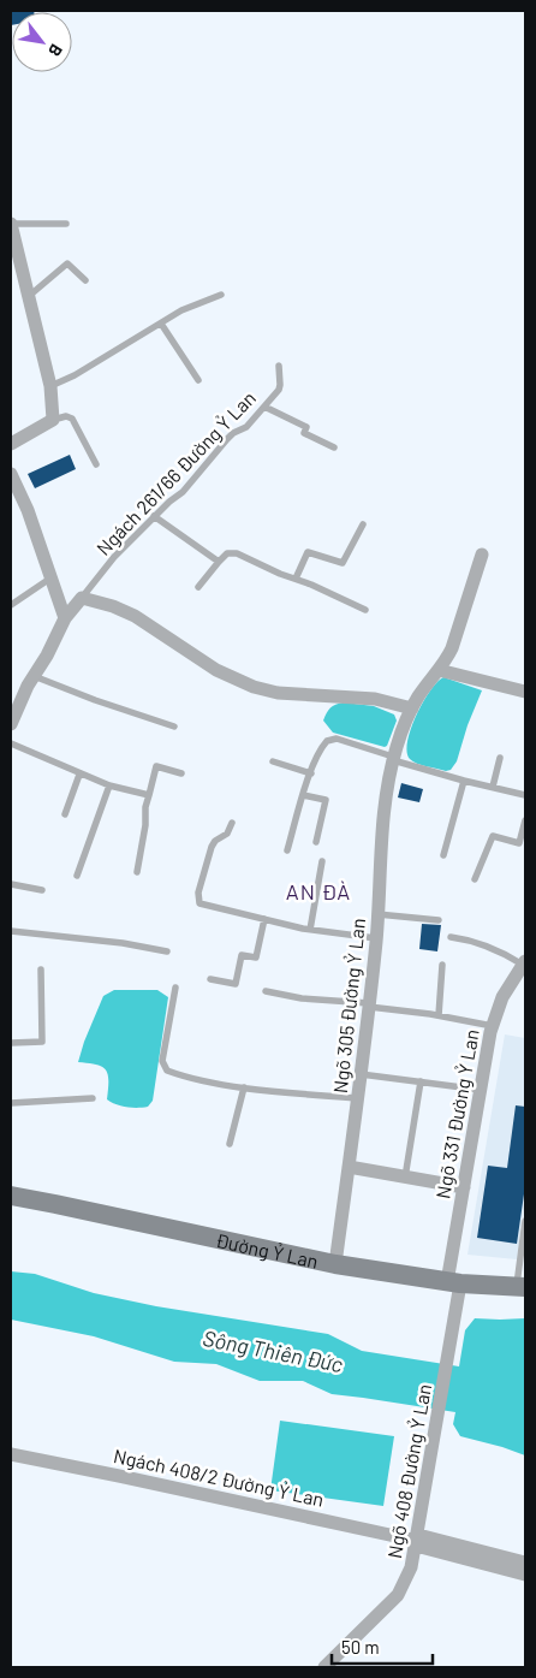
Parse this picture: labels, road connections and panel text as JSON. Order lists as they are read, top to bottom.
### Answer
{
  "streets": {
    "main road": ["Đường Ỷ Lan"],
    "street": [
      "Ngõ 305 Đường Ỷ Lan",
      "Ngõ 331 Đường Ỷ Lan",
      "Ngõ 408 Đường Ỷ Lan",
      "Ngách 408/2 Đường Ỷ Lan"
    ],
    "lane": ["Ngách 261/66 Đường Ỷ Lan"]
  },
  "crossings": [
    ["Ngõ 305 Đường Ỷ Lan", "Đường Ỷ Lan"],
    ["Ngõ 331 Đường Ỷ Lan", "Đường Ỷ Lan"],
    ["Ngõ 331 Đường Ỷ Lan", "Ngõ 408 Đường Ỷ Lan"],
    ["Đường Ỷ Lan", "Ngõ 408 Đường Ỷ Lan"],
    ["Ngõ 408 Đường Ỷ Lan", "Ngách 408/2 Đường Ỷ Lan"]
  ],
  "districts": ["AN ĐÀ"],
  "water": ["Sông Thiên Đức"],
  "scale_bar": "50 m",
  "north": "bottom right"
}
